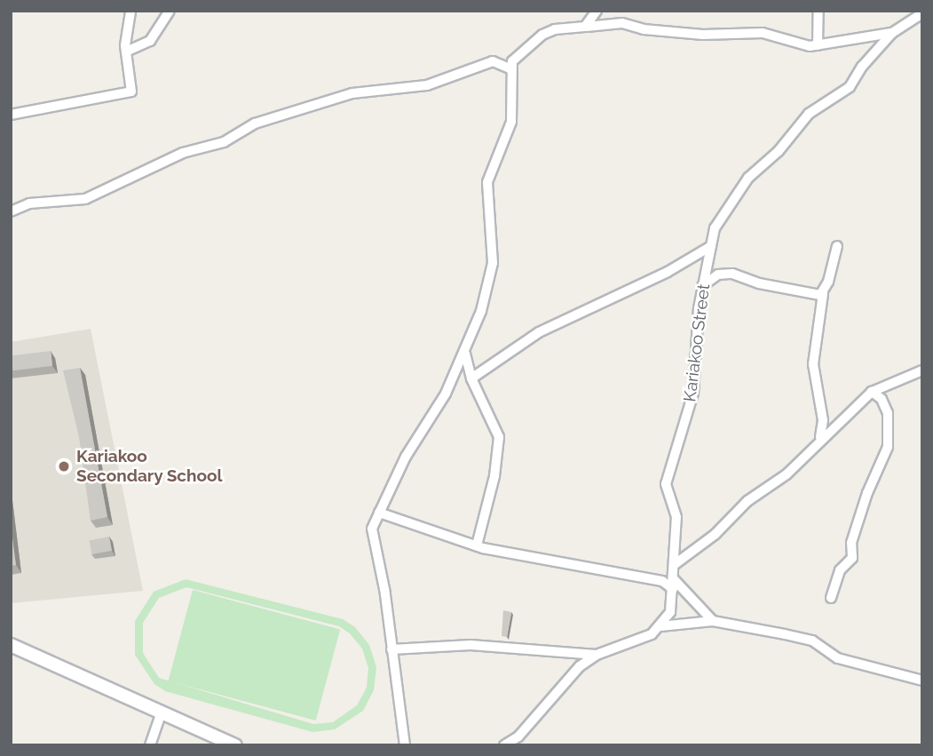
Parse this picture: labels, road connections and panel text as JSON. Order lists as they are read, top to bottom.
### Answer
{
  "streets": {
    "street": ["Kariakoo Street"]
  },
  "places": ["Kariakoo Secondary School"]
}
